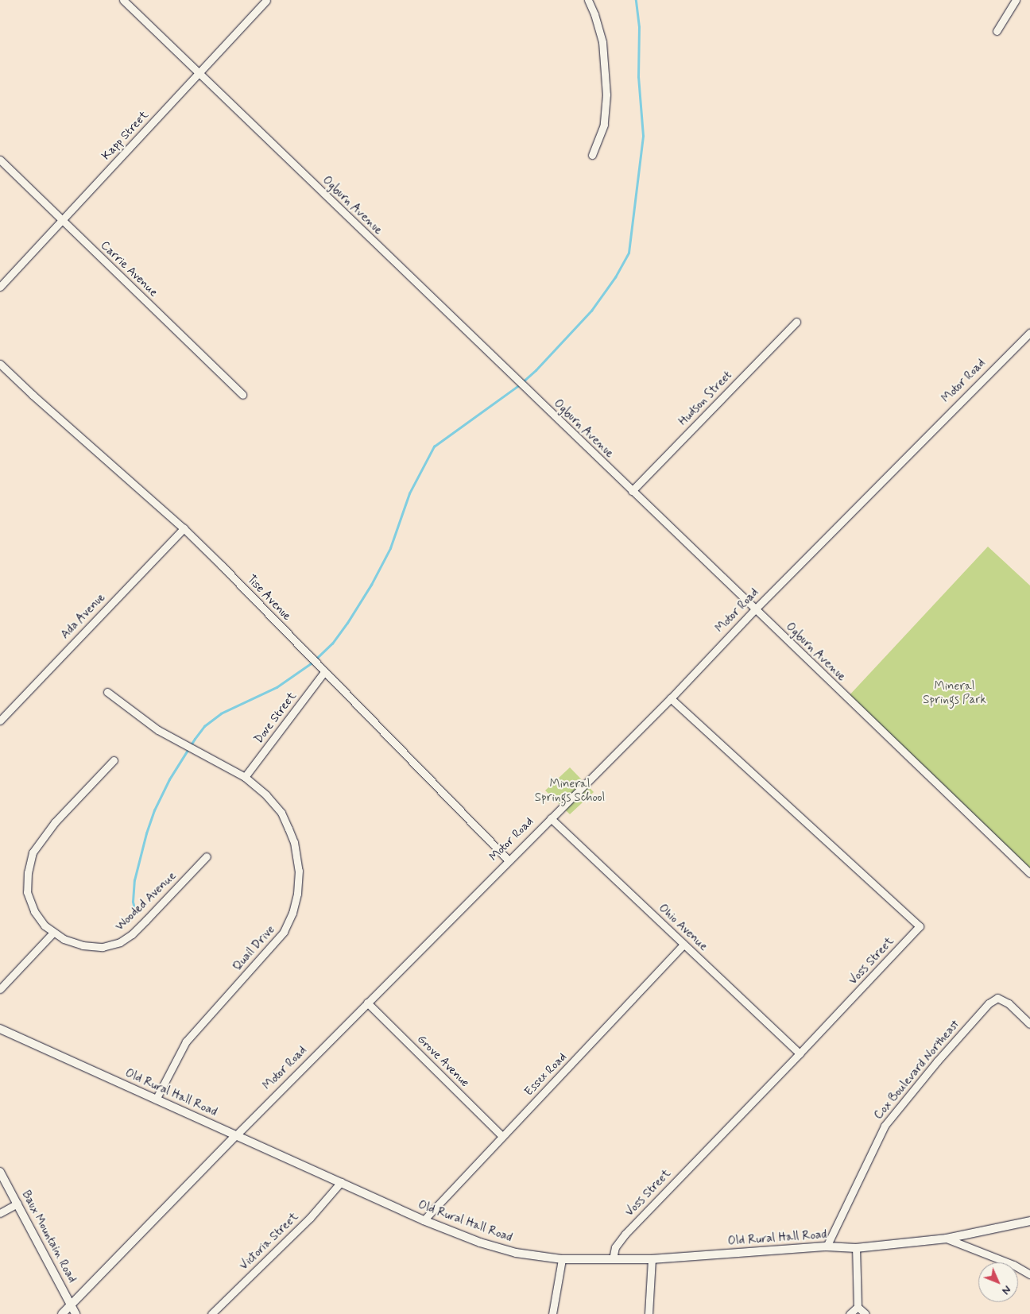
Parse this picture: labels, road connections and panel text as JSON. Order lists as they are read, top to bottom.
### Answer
{
  "streets": {
    "main road": ["Motor Road", "Old Rural Hall Road", "Baux Mountain Road"],
    "street": [
      "Kapp Street",
      "Ogburn Avenue",
      "Carrie Avenue",
      "Hudson Street",
      "Tise Avenue",
      "Ada Avenue",
      "Dove Street",
      "Wooded Avenue",
      "Ohio Avenue",
      "Quail Drive",
      "Voss Street",
      "Grove Avenue",
      "Cox Boulevard Northeast",
      "Essex Road",
      "Victoria Street"
    ]
  },
  "crossings": [
    ["Kapp Street", "Ogburn Avenue"],
    ["Kapp Street", "Carrie Avenue"],
    ["Ogburn Avenue", "Motor Road"],
    ["Ogburn Avenue", "Hudson Street"],
    ["Motor Road", "Tise Avenue"],
    ["Motor Road", "Ohio Avenue"],
    ["Motor Road", "Voss Street"],
    ["Motor Road", "Grove Avenue"],
    ["Motor Road", "Old Rural Hall Road"],
    ["Motor Road", "Baux Mountain Road"],
    ["Tise Avenue", "Ada Avenue"],
    ["Tise Avenue", "Dove Street"],
    ["Dove Street", "Quail Drive"],
    ["Ohio Avenue", "Voss Street"],
    ["Ohio Avenue", "Essex Road"],
    ["Quail Drive", "Old Rural Hall Road"],
    ["Voss Street", "Old Rural Hall Road"],
    ["Grove Avenue", "Essex Road"],
    ["Cox Boulevard Northeast", "Old Rural Hall Road"],
    ["Essex Road", "Old Rural Hall Road"],
    ["Old Rural Hall Road", "Victoria Street"]
  ],
  "parks": ["Mineral Springs Park", "Mineral Springs School"],
  "north": "bottom right"
}
